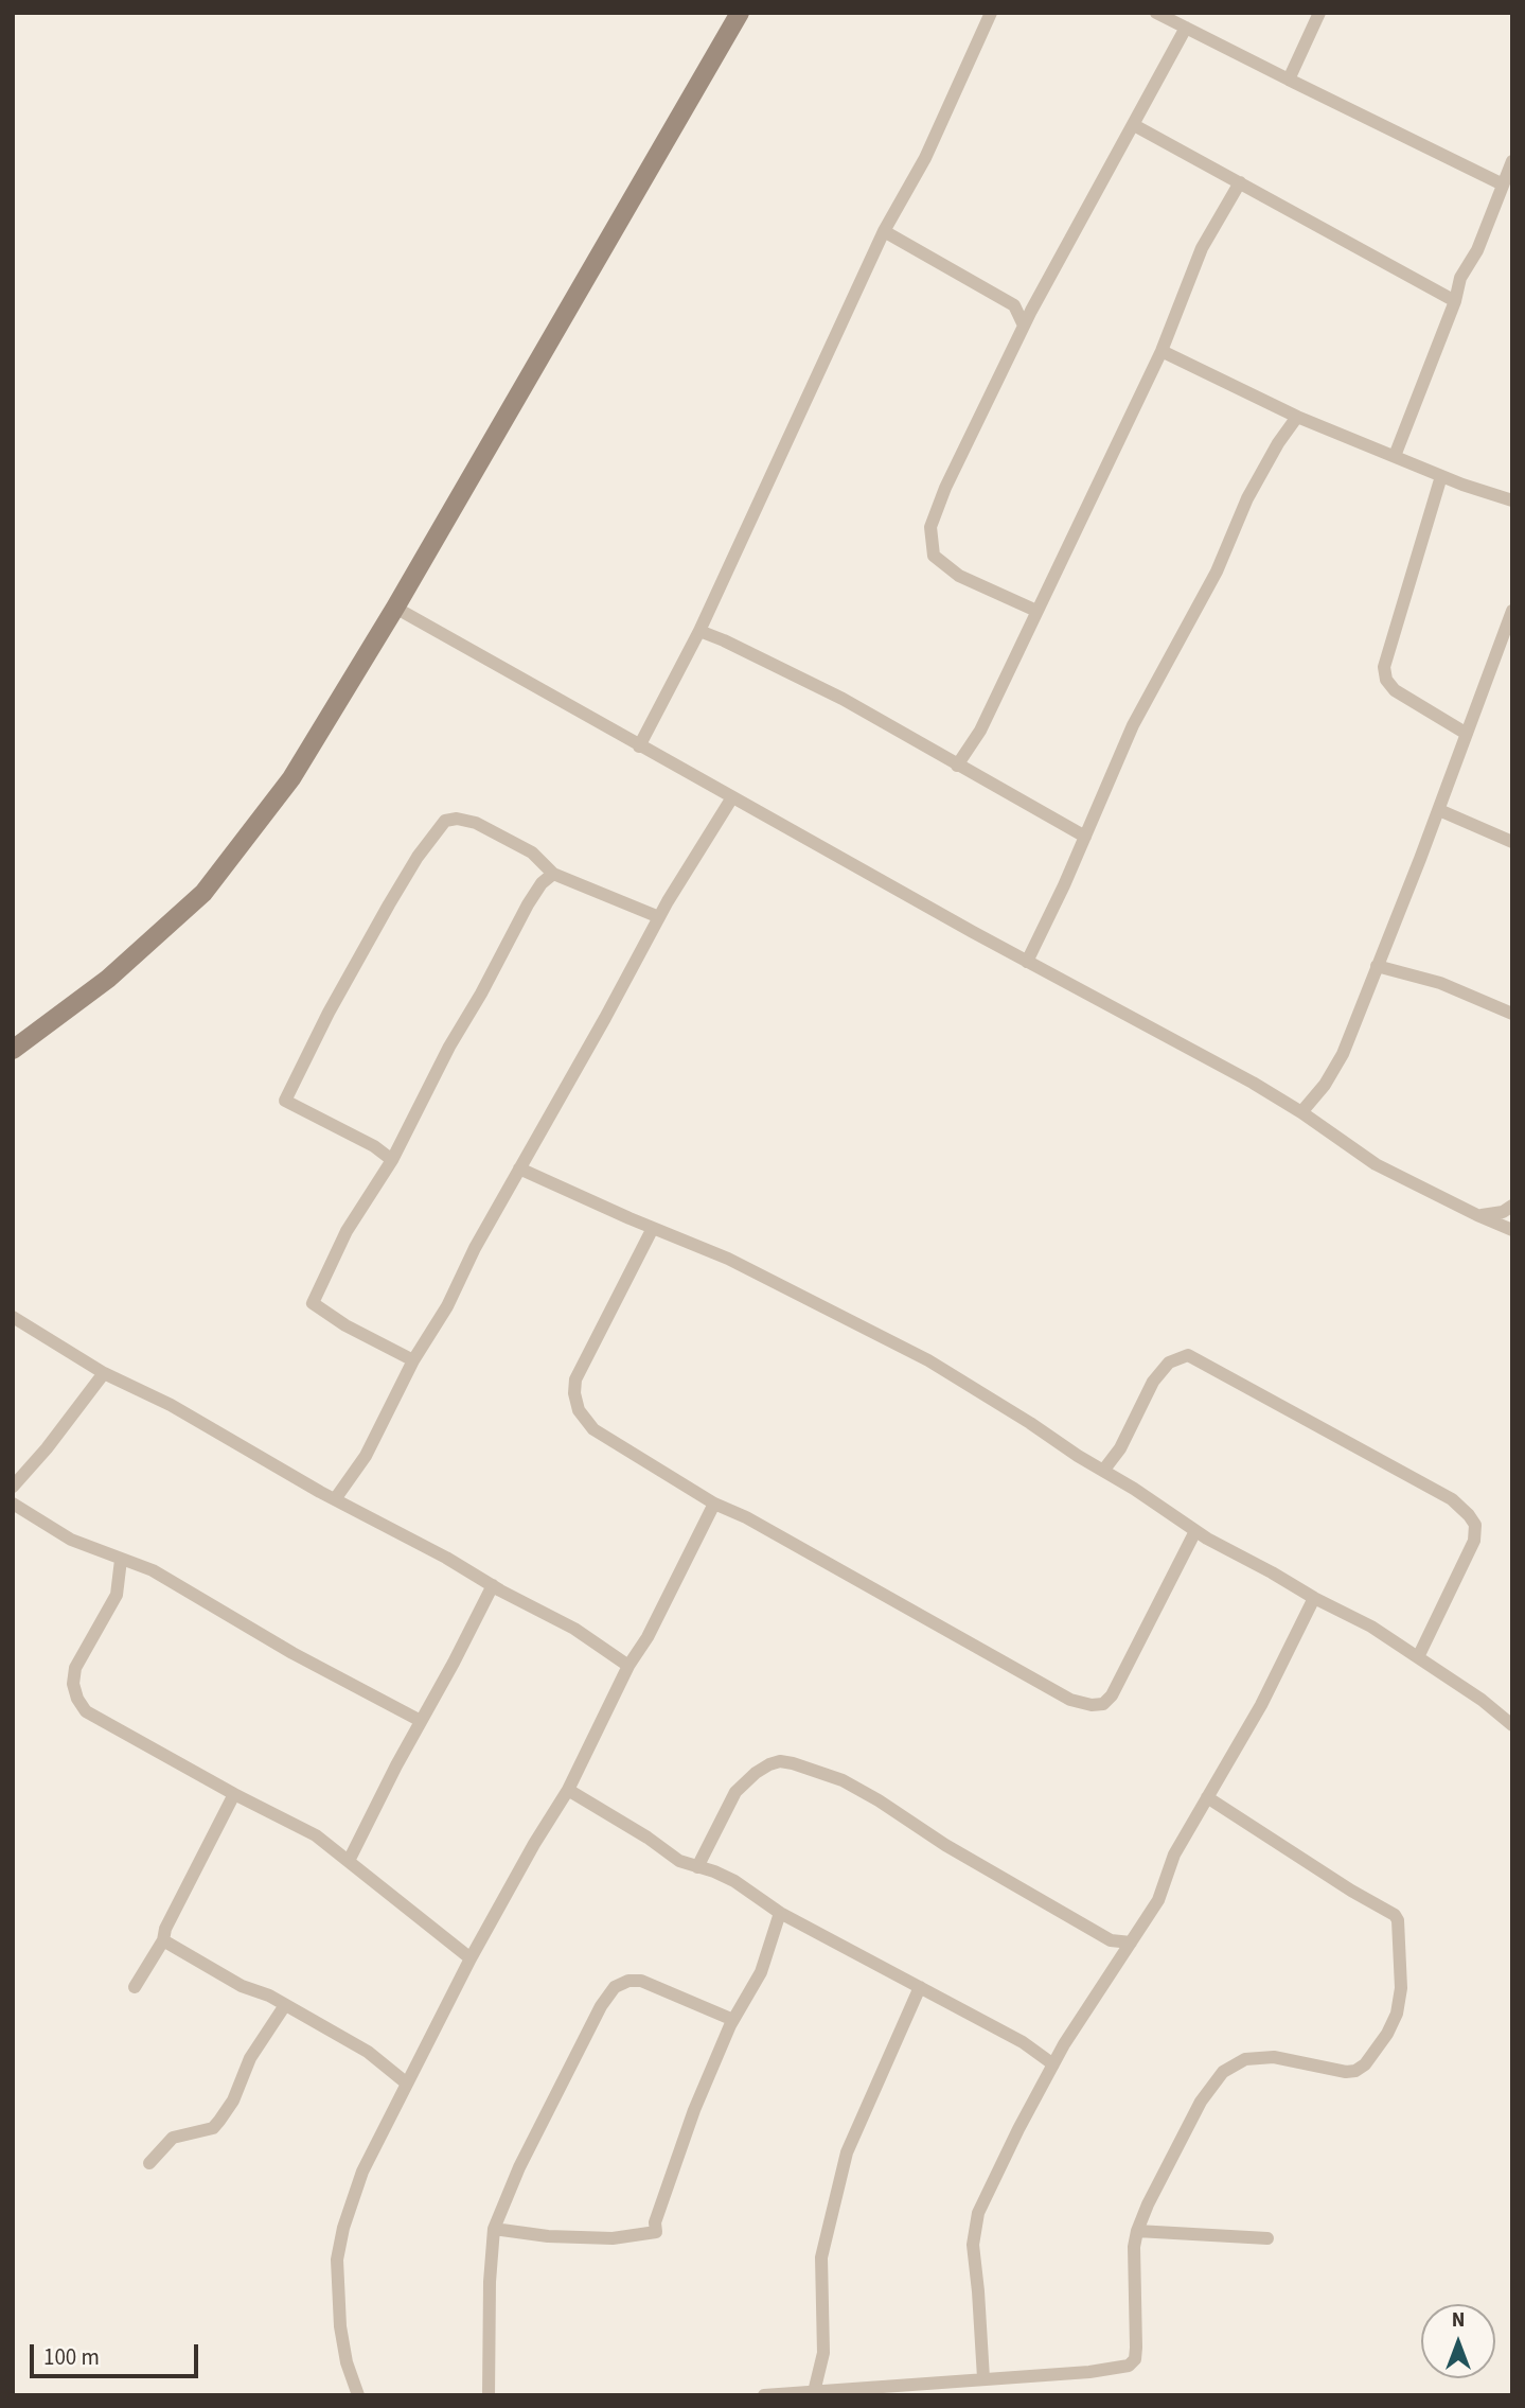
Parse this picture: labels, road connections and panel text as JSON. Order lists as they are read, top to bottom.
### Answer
{
  "scale_bar": "100 m",
  "north": "top"
}
